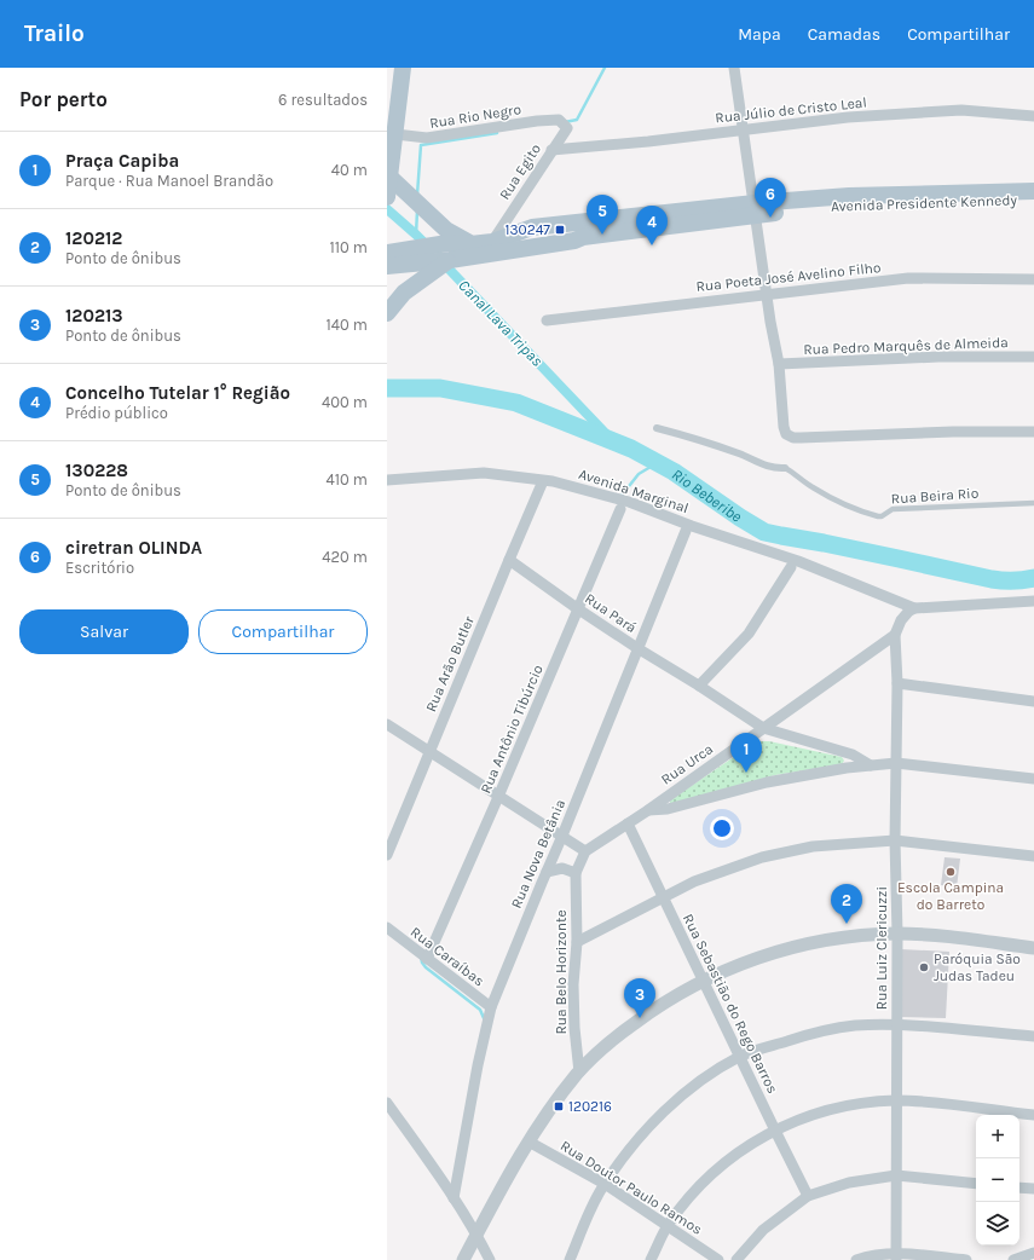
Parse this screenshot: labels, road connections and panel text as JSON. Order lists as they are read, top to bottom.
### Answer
{
  "streets": {
    "main road": ["Avenida Presidente Kennedy"],
    "street": [
      "Rua Júlio de Cristo Leal",
      "Rua Rio Negro",
      "Rua Egito",
      "Rua Poeta José Avelino Filho",
      "Rua Pedro Marquês de Almeida",
      "Avenida Marginal",
      "Rua Beira Rio",
      "Rua Pará",
      "Rua Arão Butler",
      "Rua Antônio Tibúrcio",
      "Rua Urca",
      "Rua Nova Betânia",
      "Rua Luiz Clericuzzi",
      "Rua Caraíbas",
      "Rua Belo Horizonte",
      "Rua Sebastião do Rego Barros",
      "Rua Doutor Paulo Ramos"
    ]
  },
  "crossings": [
    ["Rua Júlio de Cristo Leal", "Rua Egito"],
    ["Rua Rio Negro", "Rua Egito"],
    ["Rua Egito", "Avenida Presidente Kennedy"],
    ["Rua Pará", "Rua Arão Butler"],
    ["Rua Pará", "Rua Antônio Tibúrcio"],
    ["Rua Pará", "Rua Urca"],
    ["Rua Pará", "Rua Nova Betânia"],
    ["Rua Antônio Tibúrcio", "Rua Caraíbas"],
    ["Rua Urca", "Rua Luiz Clericuzzi"],
    ["Rua Urca", "Rua Sebastião do Rego Barros"],
    ["Rua Nova Betânia", "Rua Caraíbas"]
  ],
  "water": ["Canal Lava Tripas", "Rio Beberibe"],
  "places": {
    "transit": ["130247", "120216"],
    "other": ["Escola Campina do Barreto", "Paróquia São Judas Tadeu"]
  },
  "page": {
    "header": "Trailo",
    "nav": ["Mapa", "Camadas", "Compartilhar"],
    "heading": ["Por perto", "6 resultados"],
    "list": [
      {
        "mark": "1",
        "name": "Praça Capiba",
        "note": "Parque · Rua Manoel Brandão",
        "value": "40 m"
      },
      {
        "mark": "2",
        "name": "120212",
        "note": "Ponto de ônibus",
        "value": "110 m"
      },
      {
        "mark": "3",
        "name": "120213",
        "note": "Ponto de ônibus",
        "value": "140 m"
      },
      {
        "mark": "4",
        "name": "Concelho Tutelar 1° Região",
        "note": "Prédio público",
        "value": "400 m"
      },
      {
        "mark": "5",
        "name": "130228",
        "note": "Ponto de ônibus",
        "value": "410 m"
      },
      {
        "mark": "6",
        "name": "ciretran OLINDA",
        "note": "Escritório",
        "value": "420 m"
      }
    ],
    "pins": [
      "6",
      "5",
      "4",
      "1",
      "2",
      "3"
    ],
    "buttons": ["Salvar", "Compartilhar"],
    "map_buttons": ["+", "−"]
  }
}
